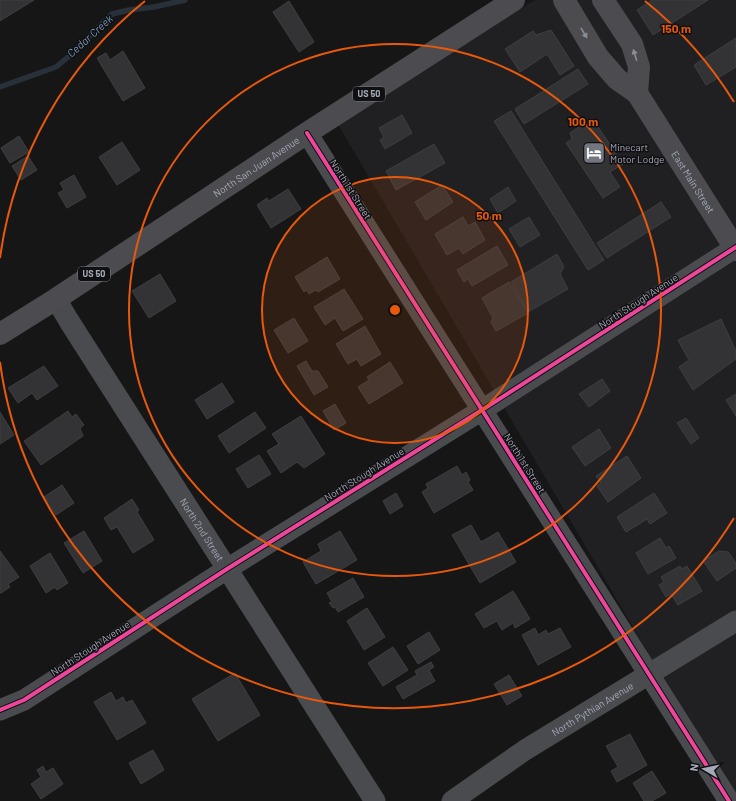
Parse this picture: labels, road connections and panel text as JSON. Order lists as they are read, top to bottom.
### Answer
{
  "streets": {
    "main road": ["US 50", "North San Juan Avenue", "East Main Street"],
    "street": [
      "North 1st Street",
      "North Stough Avenue",
      "North 2nd Street",
      "North Pythian Avenue"
    ]
  },
  "crossings": [
    ["North San Juan Avenue", "North 1st Street"],
    ["North San Juan Avenue", "North 2nd Street"],
    ["East Main Street", "North Stough Avenue"],
    ["North 1st Street", "North Stough Avenue"],
    ["North 1st Street", "North Pythian Avenue"],
    ["North Stough Avenue", "North 2nd Street"]
  ],
  "water": ["Cedar Creek"],
  "places": {
    "hotel": ["Minecart Motor Lodge"]
  },
  "north": "left",
  "rings": ["150 m", "100 m", "50 m"]
}
